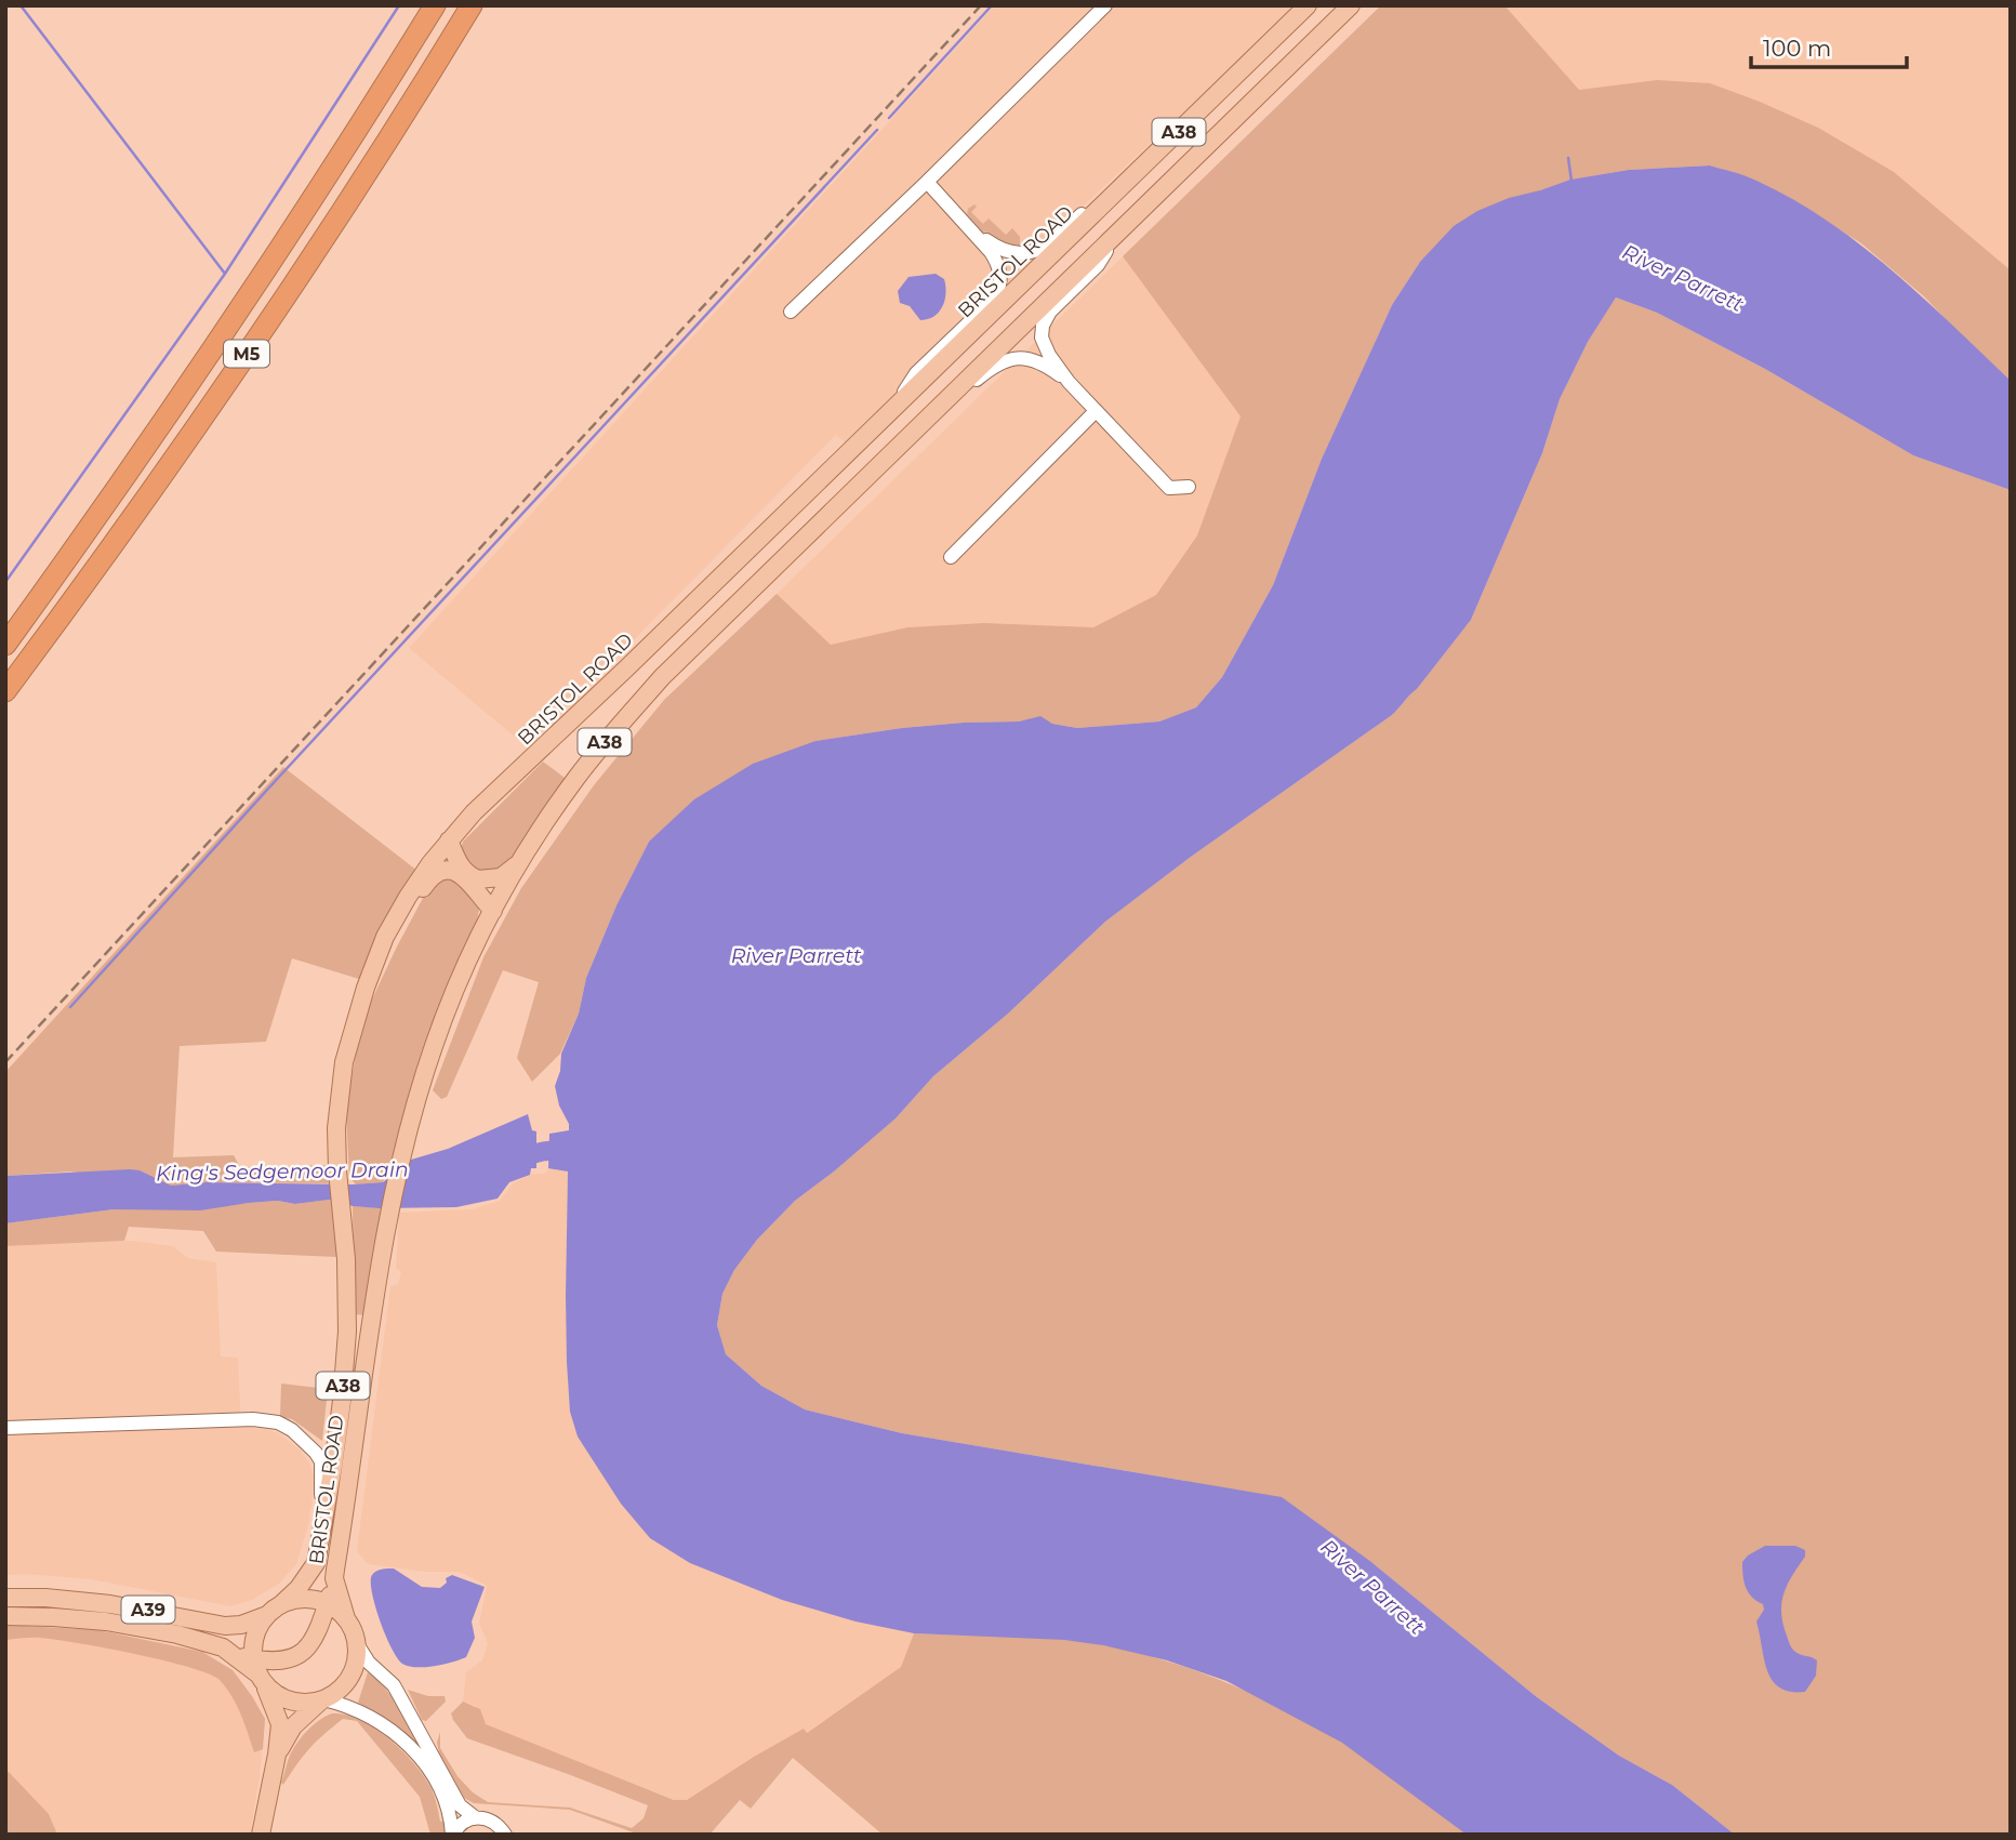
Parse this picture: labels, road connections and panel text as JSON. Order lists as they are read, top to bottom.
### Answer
{
  "streets": {
    "highway": ["M5"],
    "main road": ["A38", "BRISTOL ROAD", "A39"]
  },
  "crossings": [
    ["A38", "BRISTOL ROAD"],
    ["A38", "A39"]
  ],
  "water": ["River Parrett", "King's Sedgemoor Drain"],
  "scale_bar": "100 m"
}
